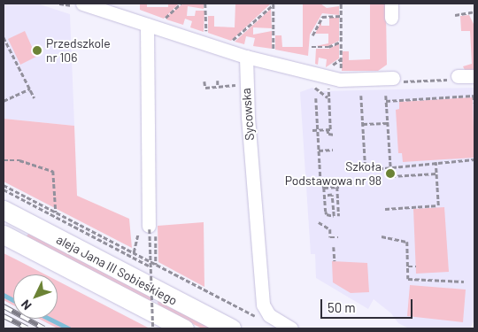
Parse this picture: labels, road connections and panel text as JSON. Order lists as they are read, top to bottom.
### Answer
{
  "streets": {
    "main road": ["aleja Jana III Sobieskiego"],
    "street": ["Sycowska"]
  },
  "places": ["Przedszkole nr 106", "Szkoła Podstawowa nr 98"],
  "scale_bar": "50 m",
  "north": "bottom left"
}
